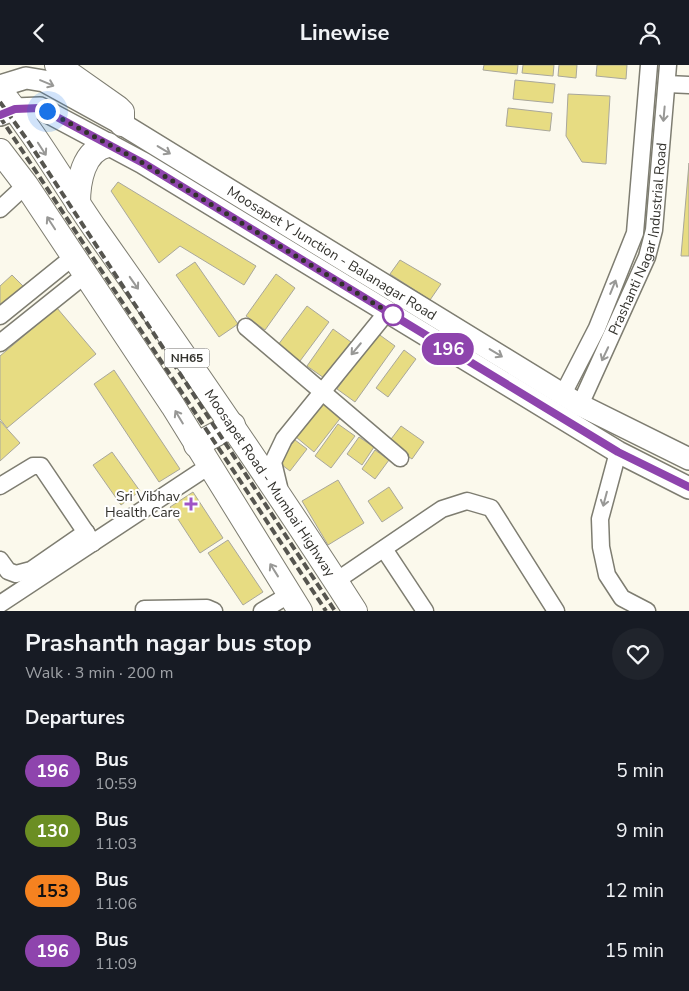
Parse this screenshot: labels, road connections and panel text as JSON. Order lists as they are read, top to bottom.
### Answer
{
  "streets": {
    "highway": ["NH65", "Moosapet Road - Mumbai Highway"],
    "main road": ["Moosapet Y Junction - Balanagar Road"],
    "street": ["Prashanti Nagar Industrial Road"]
  },
  "crossings": [
    ["Prashanti Nagar Industrial Road", "Moosapet Y Junction - Balanagar Road"],
    ["NH65", "Moosapet Road - Mumbai Highway"]
  ],
  "places": {
    "health": ["Sri Vibhav Health Care"]
  },
  "lines": ["bus line 196"],
  "page": {
    "header": "Linewise",
    "on_map": "196",
    "heading": [
      ["Prashanth nagar bus stop", "Walk · 3 min · 200 m"],
      "Departures"
    ],
    "list": [
      {
        "mark": "196",
        "name": "Bus",
        "note": "10:59",
        "value": "5 min"
      },
      {
        "mark": "130",
        "name": "Bus",
        "note": "11:03",
        "value": "9 min"
      },
      {
        "mark": "153",
        "name": "Bus",
        "note": "11:06",
        "value": "12 min"
      },
      {
        "mark": "196",
        "name": "Bus",
        "note": "11:09",
        "value": "15 min"
      }
    ]
  }
}
